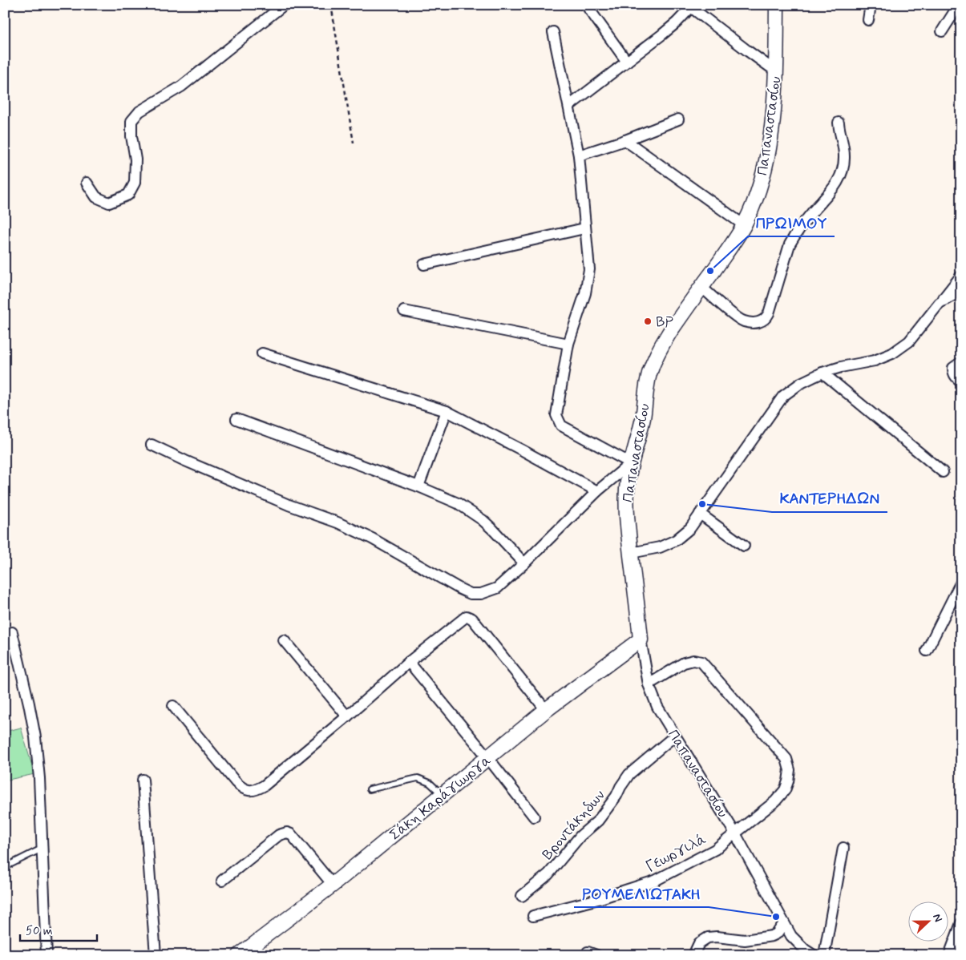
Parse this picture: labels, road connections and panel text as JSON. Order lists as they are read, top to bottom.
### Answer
{
  "streets": {
    "street": [
      "Παπαναστασίου",
      "Σάκη Καράγιωργα",
      "Βροντάκηδων",
      "Γεωργιλά"
    ]
  },
  "crossings": [
    ["Παπαναστασίου", "Σάκη Καράγιωργα"],
    ["Παπαναστασίου", "Βροντάκηδων"],
    ["Παπαναστασίου", "Γεωργιλά"]
  ],
  "places": [
    "ΠΡΩΙΜΟΥ",
    "BP",
    "ΚΑΝΤΕΡΗΔΩΝ",
    "ΡΟΥΜΕΛΙΩΤΑΚΗ"
  ],
  "scale_bar": "50 m",
  "north": "right"
}
